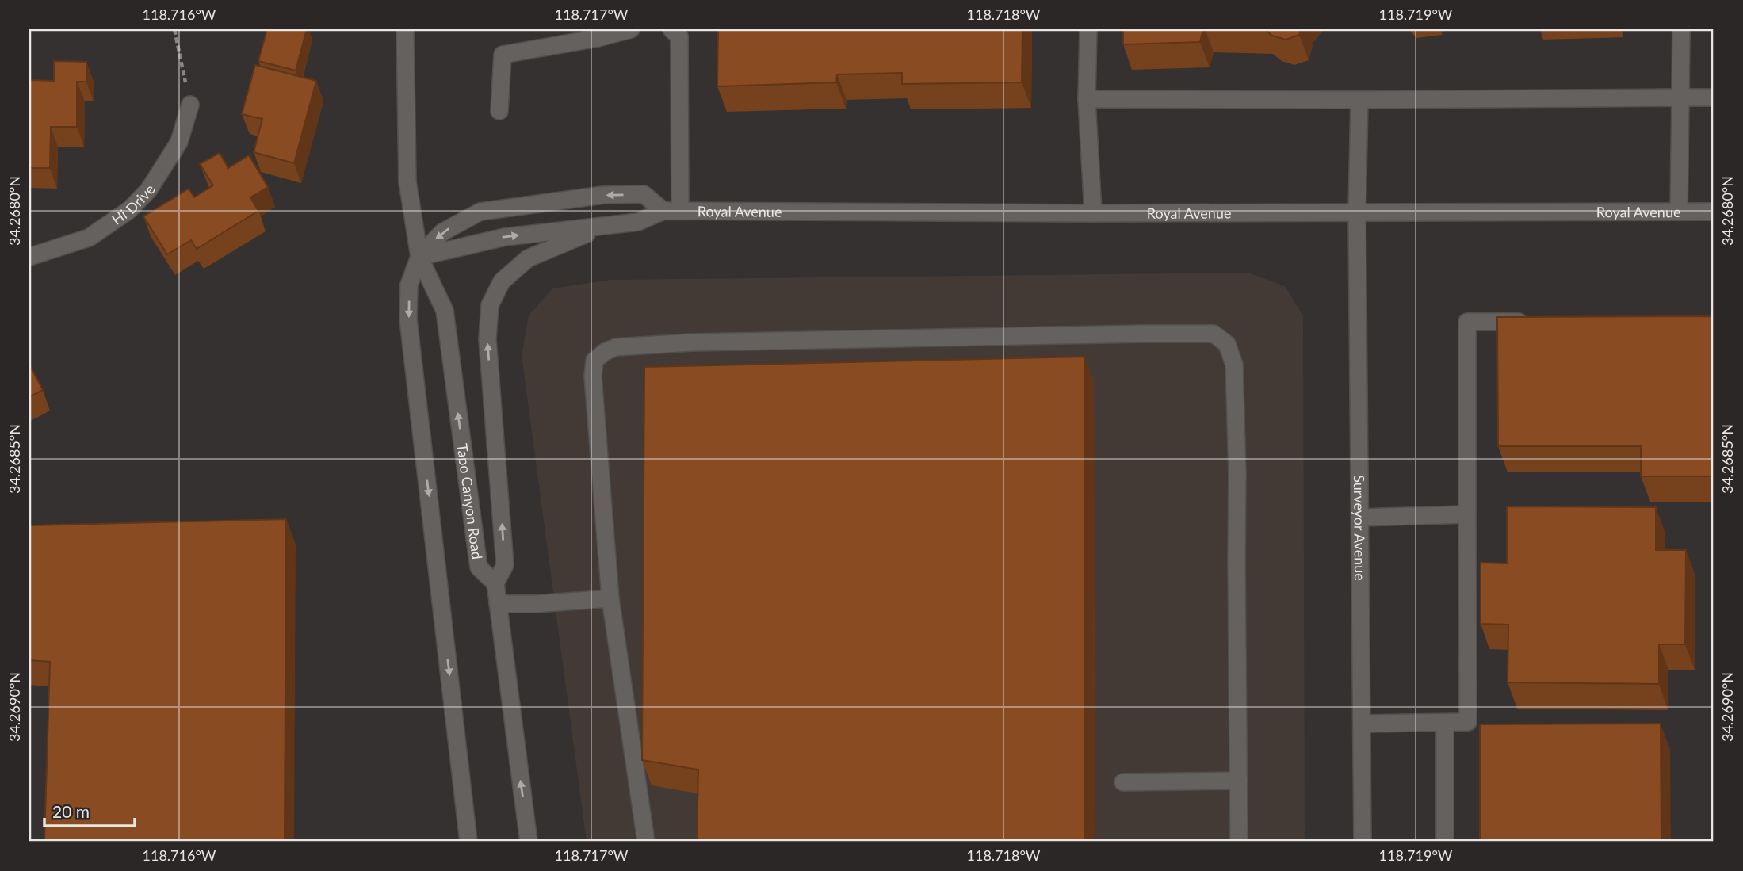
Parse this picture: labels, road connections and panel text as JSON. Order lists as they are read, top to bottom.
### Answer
{
  "streets": {
    "main road": [
      "Hi Drive",
      "Royal Avenue",
      "Tapo Canyon Road",
      "Surveyor Avenue"
    ]
  },
  "crossings": [
    ["Royal Avenue", "Tapo Canyon Road"],
    ["Royal Avenue", "Surveyor Avenue"]
  ],
  "scale_bar": "20 m",
  "coordinates": [
    "118.716°W",
    "118.717°W",
    "118.718°W",
    "118.719°W",
    "34.2680°N",
    "34.2685°N",
    "34.2690°N"
  ]
}
